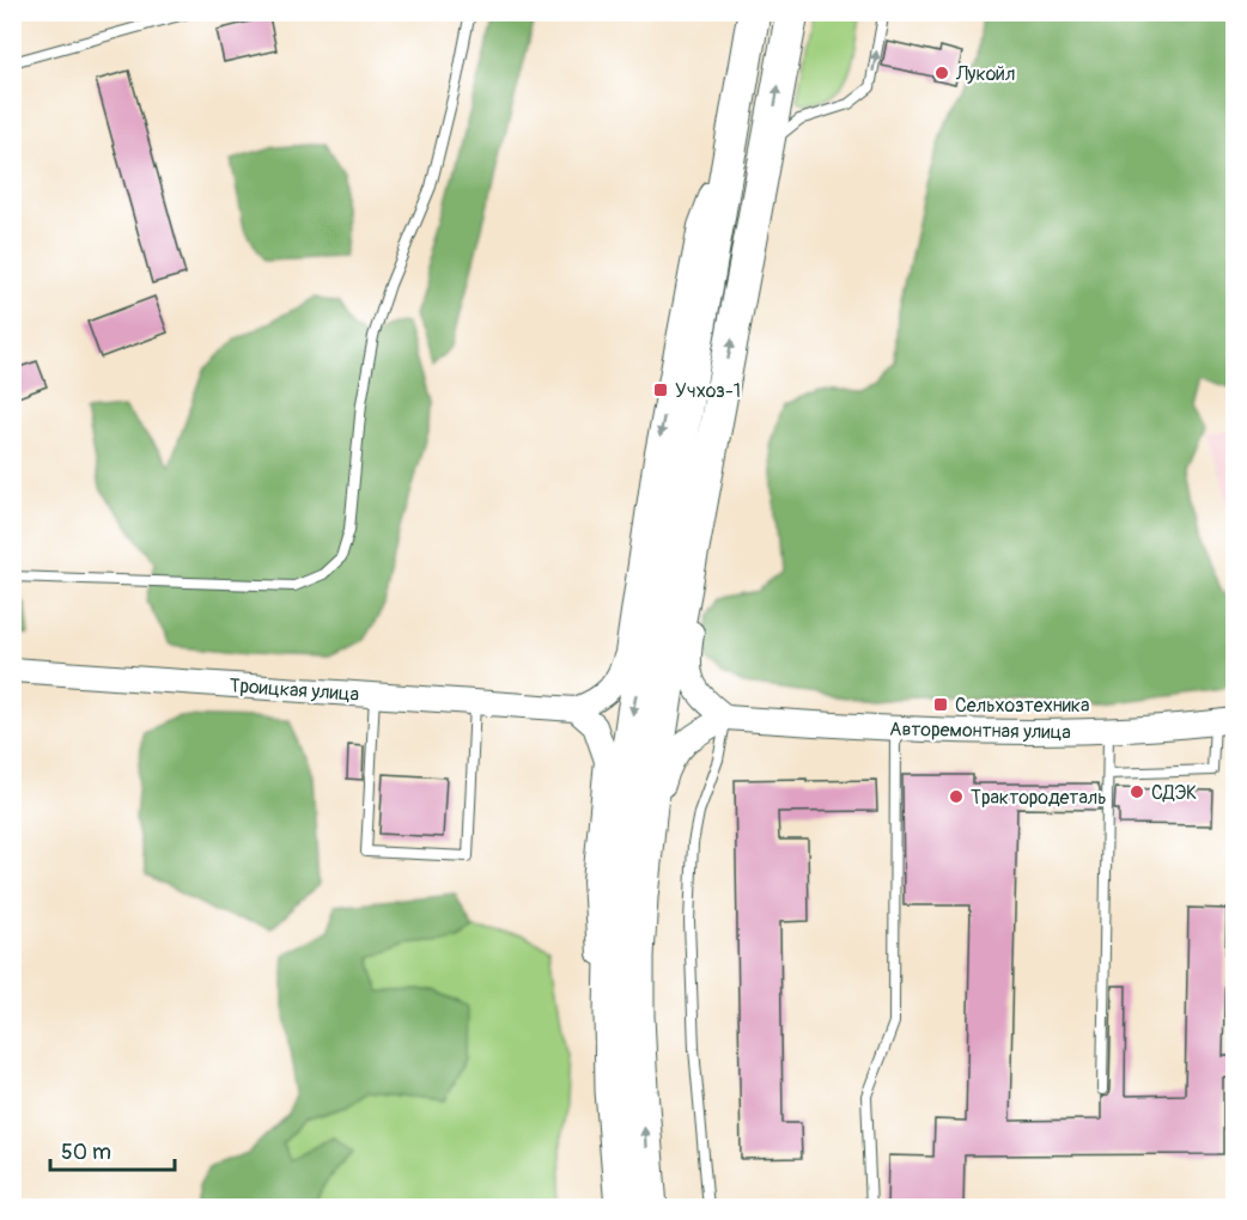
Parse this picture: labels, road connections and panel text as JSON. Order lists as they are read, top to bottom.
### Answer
{
  "streets": {
    "street": ["Троицкая улица", "Авторемонтная улица"]
  },
  "places": {
    "other": ["Лукойл", "СДЭК", "Трактородеталь"],
    "transit": ["Учхоз-1", "Сельхозтехника"]
  },
  "scale_bar": "50 m"
}
